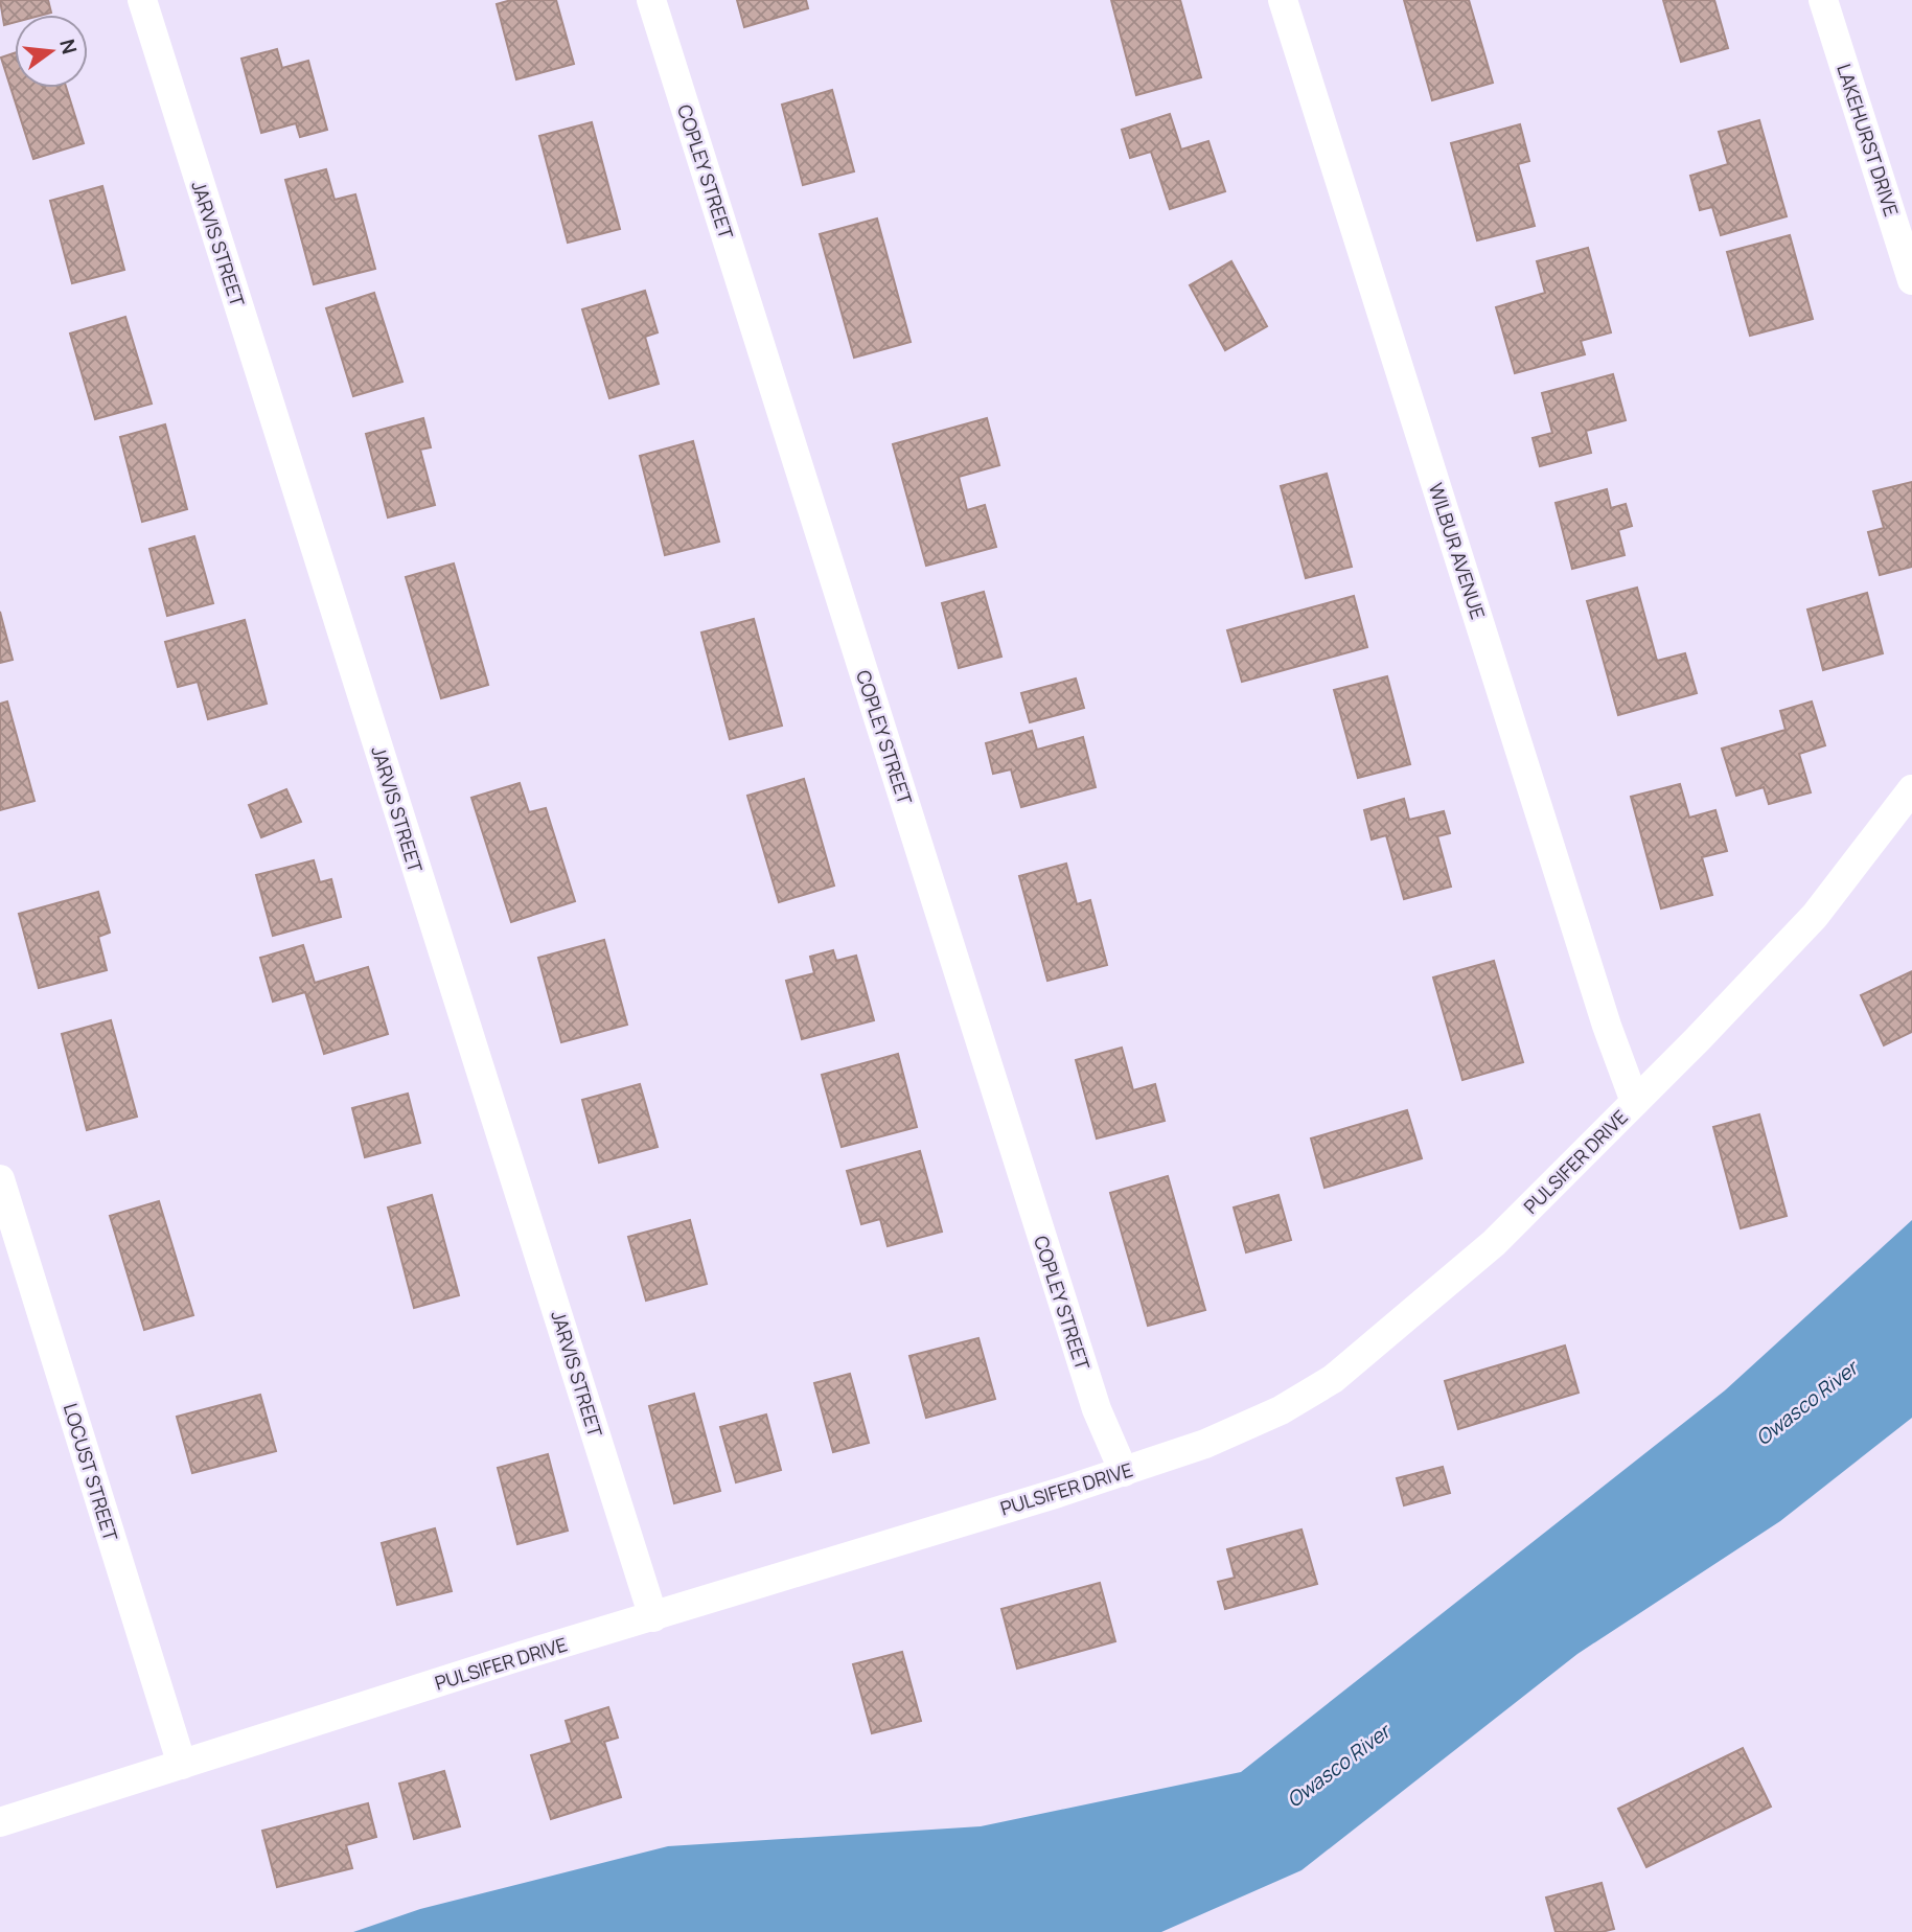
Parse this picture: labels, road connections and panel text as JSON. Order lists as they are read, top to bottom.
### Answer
{
  "streets": {
    "street": [
      "LAKEHURST DRIVE",
      "COPLEY STREET",
      "JARVIS STREET",
      "WILBUR AVENUE",
      "PULSIFER DRIVE",
      "LOCUST STREET"
    ]
  },
  "crossings": [
    ["COPLEY STREET", "PULSIFER DRIVE"],
    ["JARVIS STREET", "PULSIFER DRIVE"],
    ["WILBUR AVENUE", "PULSIFER DRIVE"],
    ["PULSIFER DRIVE", "LOCUST STREET"]
  ],
  "water": ["Owasco River"],
  "north": "right"
}
